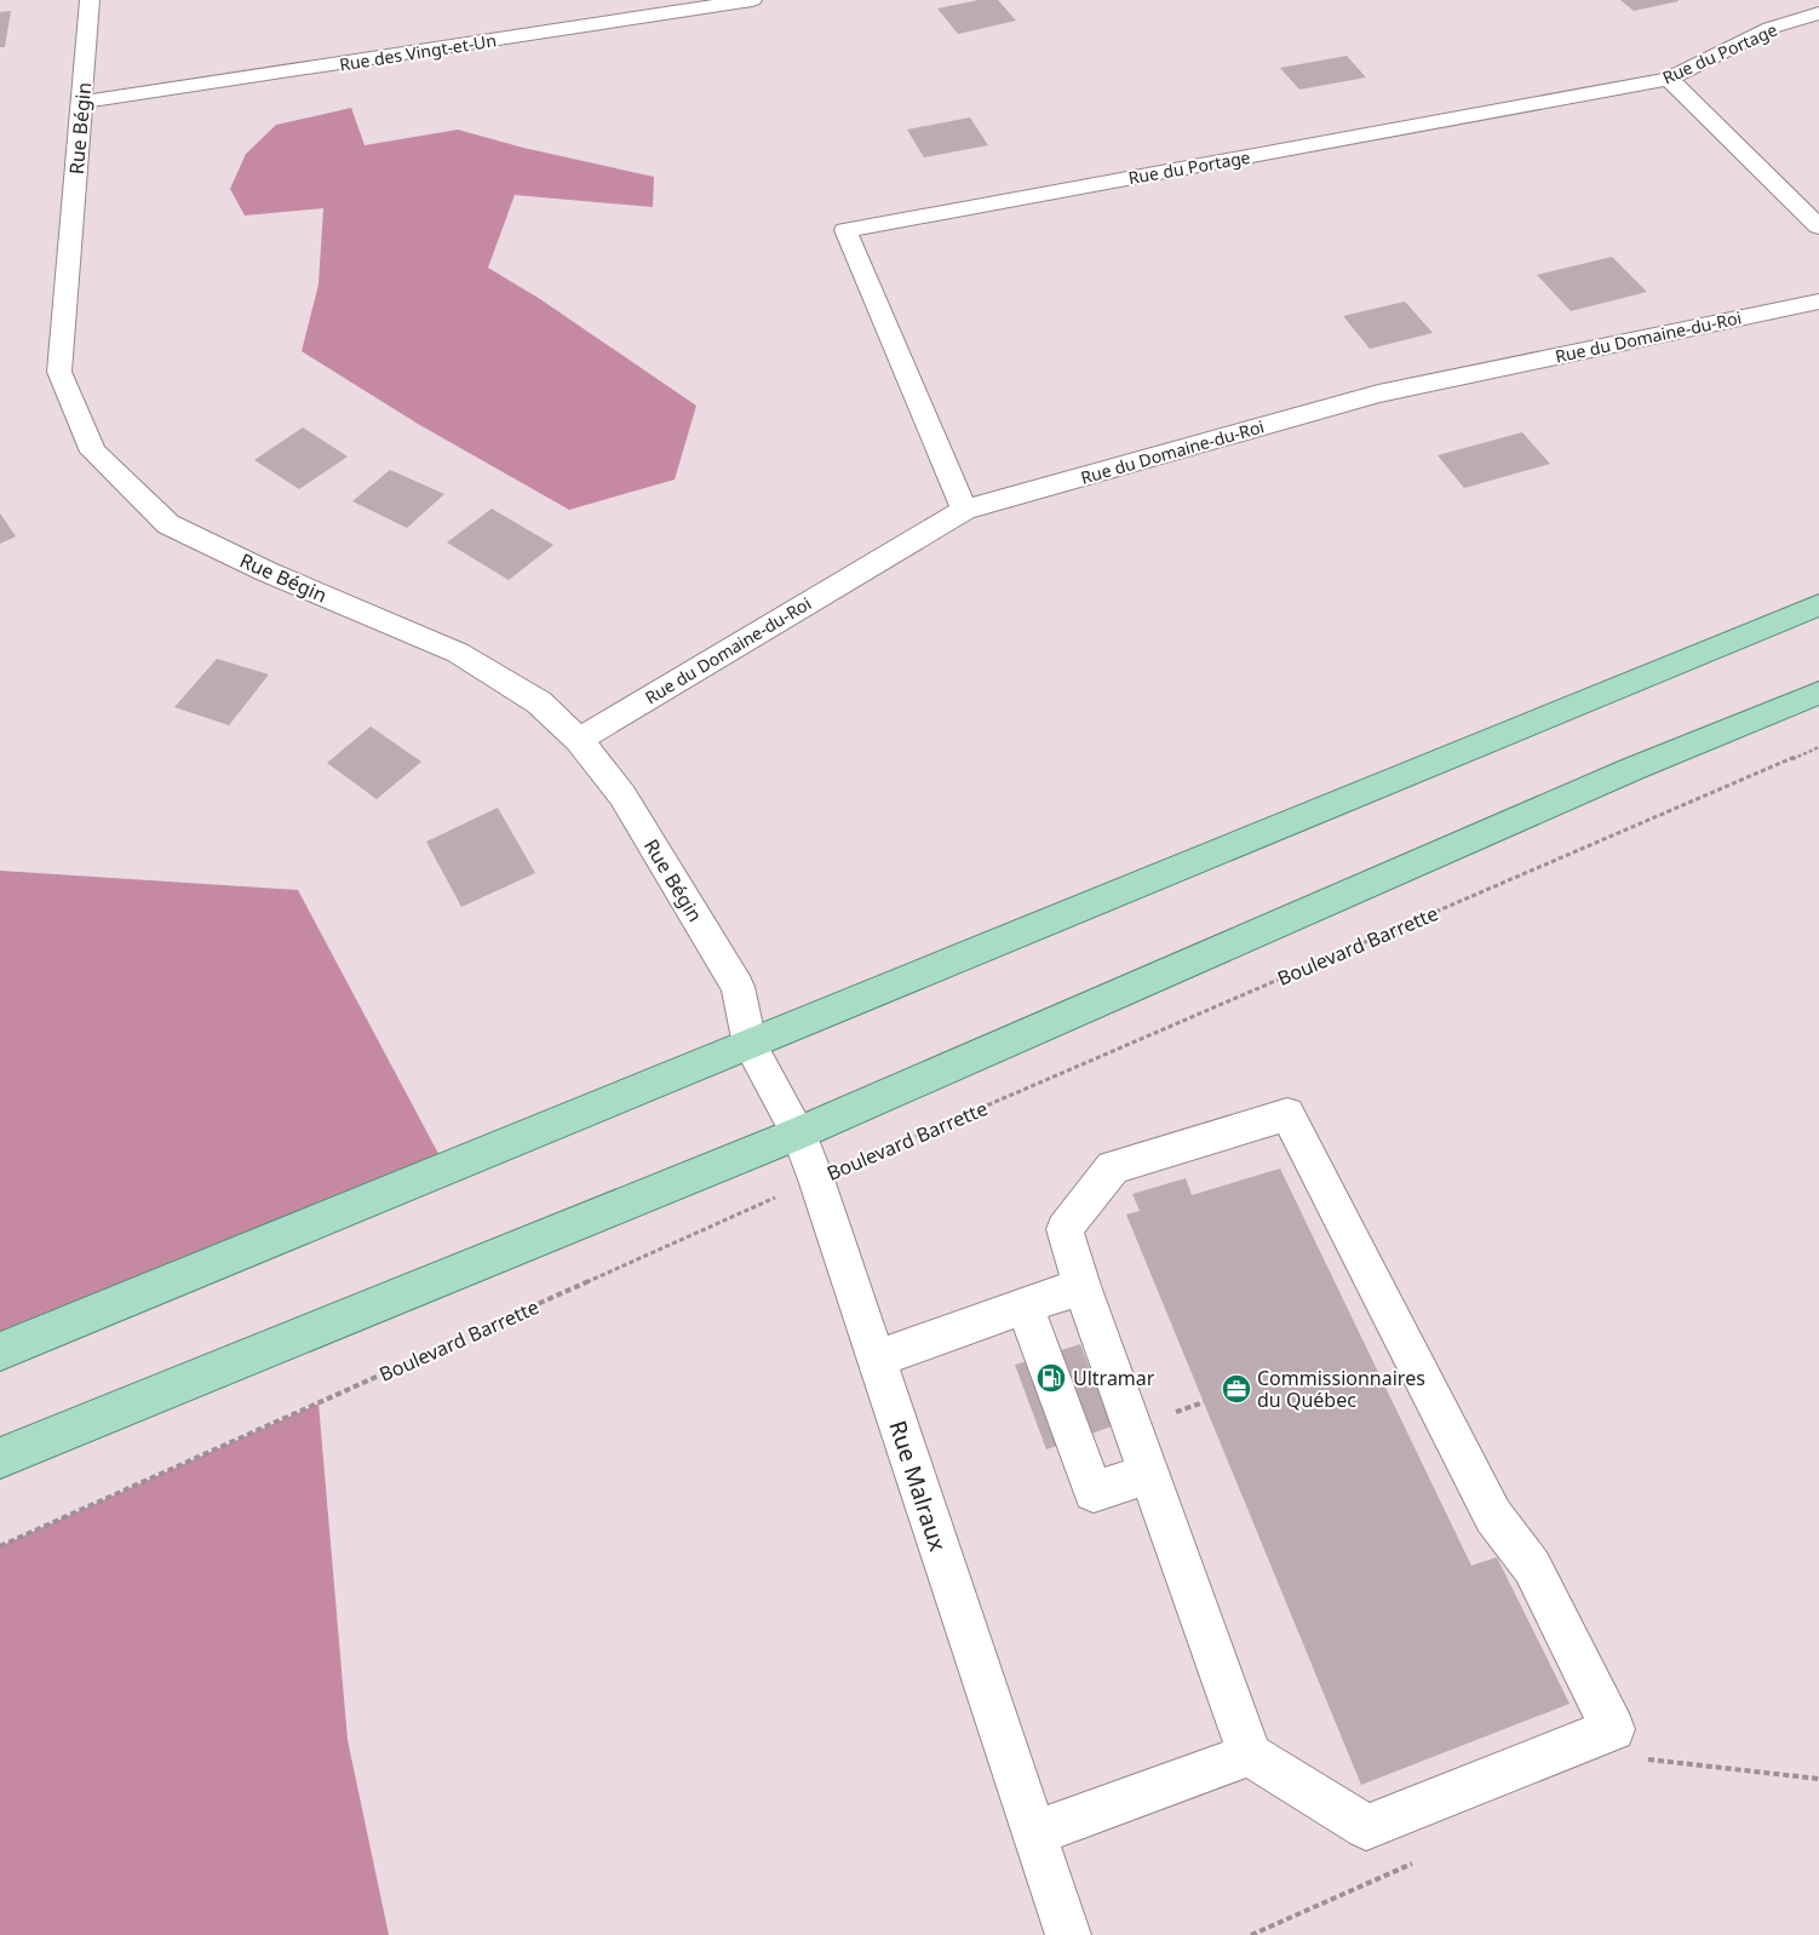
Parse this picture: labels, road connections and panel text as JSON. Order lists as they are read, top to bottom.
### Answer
{
  "streets": {
    "street": [
      "Rue des Vingt-et-Un",
      "Rue du Portage",
      "Rue Bégin",
      "Rue du Domaine-du-Roi",
      "Rue Malraux"
    ],
    "path": ["Boulevard Barrette"]
  },
  "crossings": [
    ["Rue des Vingt-et-Un", "Rue Bégin"],
    ["Rue du Portage", "Rue du Domaine-du-Roi"],
    ["Rue Bégin", "Rue du Domaine-du-Roi"],
    ["Rue Bégin", "Rue Malraux"],
    ["Boulevard Barrette", "Rue Malraux"]
  ],
  "places": {
    "fuel station": ["Ultramar"],
    "office": ["Commissionnaires du Québec"]
  }
}
